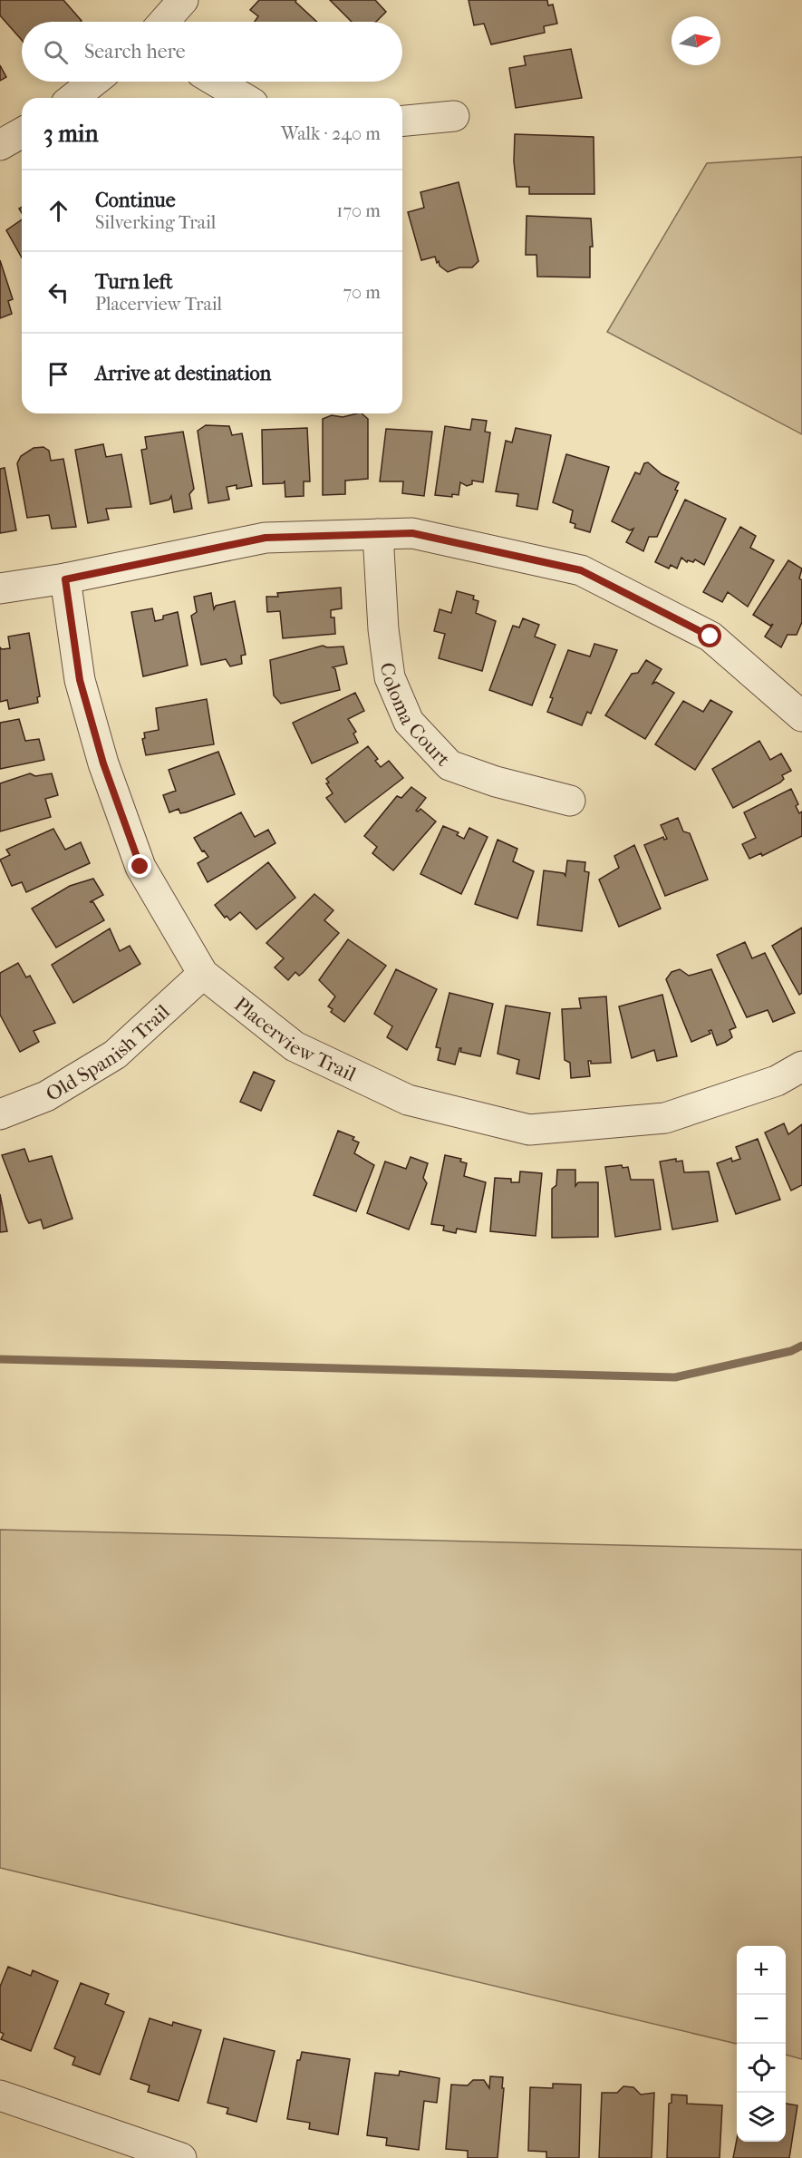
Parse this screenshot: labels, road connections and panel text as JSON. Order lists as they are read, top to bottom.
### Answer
{
  "streets": {
    "street": ["Coloma Court", "Placerview Trail", "Old Spanish Trail"]
  },
  "crossings": [
    ["Placerview Trail", "Old Spanish Trail"]
  ],
  "north": "right",
  "page": {
    "search": "Search here",
    "heading": ["3 min", "Walk · 240 m"],
    "list": [
      ["Continue", "Silverking Trail", "170 m"],
      ["Turn left", "Placerview Trail", "70 m"],
      "Arrive at destination"
    ],
    "map_buttons": ["+", "−"]
  }
}
